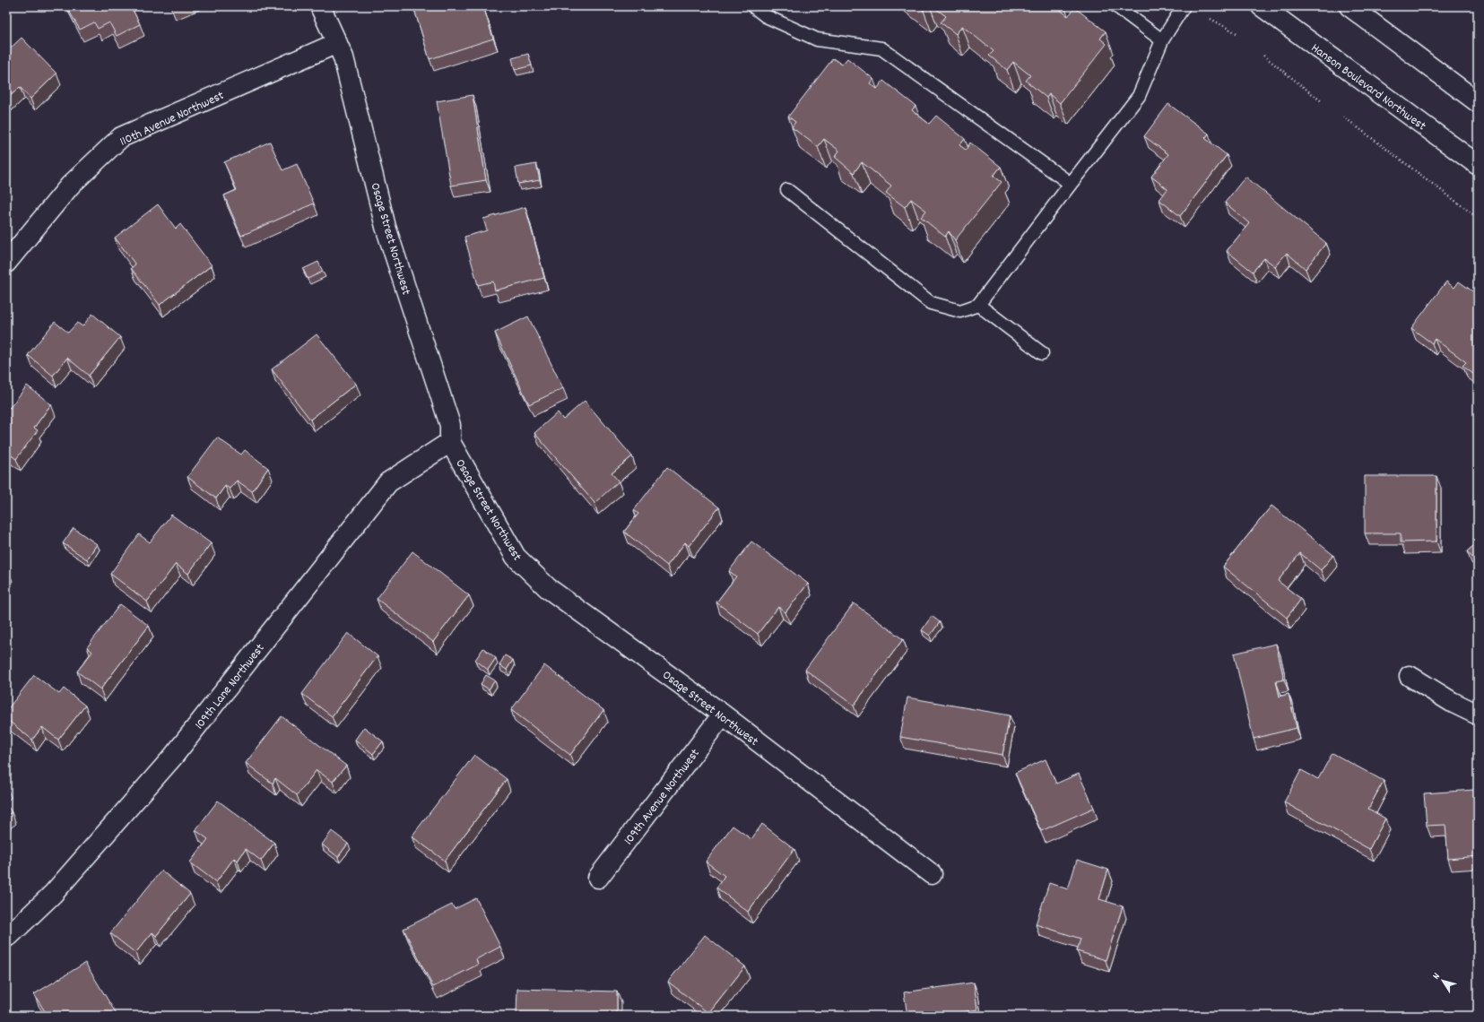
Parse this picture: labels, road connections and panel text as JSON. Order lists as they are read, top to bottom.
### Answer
{
  "streets": {
    "street": [
      "Hanson Boulevard Northwest",
      "110th Avenue Northwest",
      "Osage Street Northwest",
      "109th Lane Northwest",
      "109th Avenue Northwest"
    ]
  },
  "crossings": [
    ["110th Avenue Northwest", "Osage Street Northwest"],
    ["Osage Street Northwest", "109th Lane Northwest"],
    ["Osage Street Northwest", "109th Avenue Northwest"]
  ],
  "north": "top left"
}
